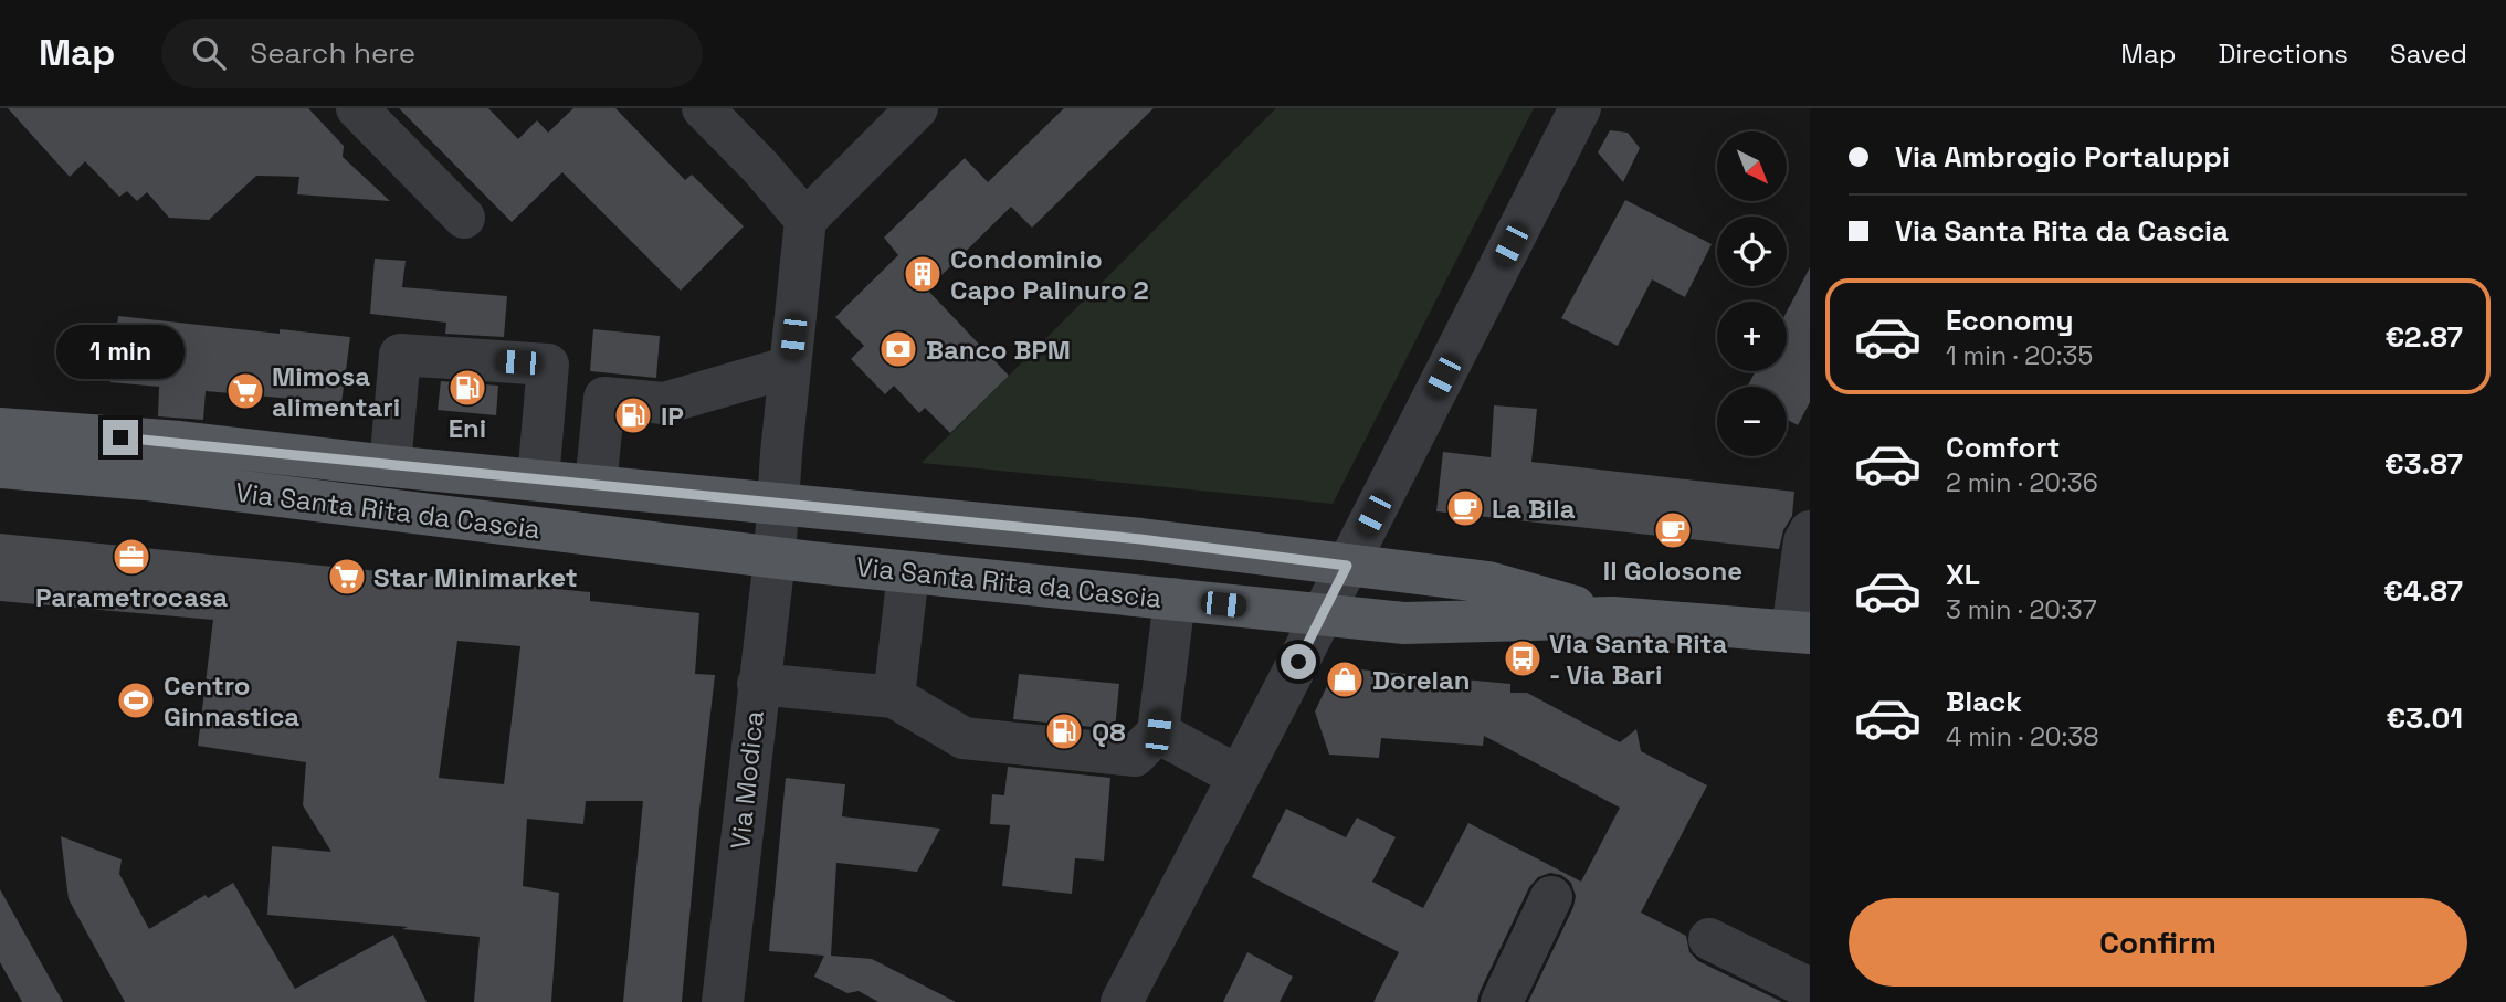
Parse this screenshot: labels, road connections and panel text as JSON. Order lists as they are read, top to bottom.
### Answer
{
  "streets": {
    "main road": ["Via Santa Rita da Cascia"],
    "street": ["Via Modica"]
  },
  "crossings": [
    ["Via Santa Rita da Cascia", "Via Modica"]
  ],
  "places": {
    "building": ["Condominio Capo Palinuro 2"],
    "bank": ["Banco BPM"],
    "fuel station": ["Eni", "IP", "Q8"],
    "supermarket": ["Mimosa alimentari", "Star Minimarket"],
    "cafe": ["La Bila", "Il Golosone"],
    "office": ["Parametrocasa"],
    "bus stop": ["Via Santa Rita - Via Bari"],
    "shop": ["Dorelan"],
    "sports": ["Centro Ginnastica"]
  },
  "north": "bottom right",
  "page": {
    "header": "Map",
    "search": "Search here",
    "nav": ["Map", "Directions", "Saved"],
    "banner": ["Via Ambrogio Portaluppi", "Via Santa Rita da Cascia"],
    "map_buttons": ["+", "−"],
    "list": [
      {
        "name": "Economy",
        "note": "1 min · 20:35",
        "value": "€2.87"
      },
      {
        "name": "Comfort",
        "note": "2 min · 20:36",
        "value": "€3.87"
      },
      {
        "name": "XL",
        "note": "3 min · 20:37",
        "value": "€4.87"
      },
      {
        "name": "Black",
        "note": "4 min · 20:38",
        "value": "€3.01"
      }
    ],
    "bubble": "1 min",
    "buttons": "Confirm"
  }
}
